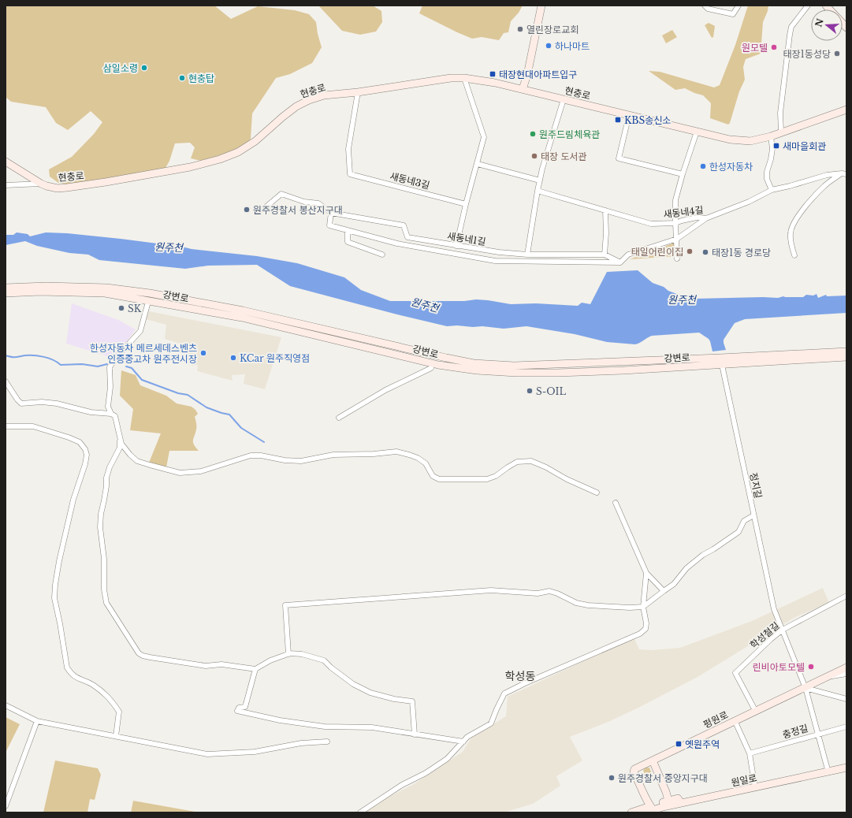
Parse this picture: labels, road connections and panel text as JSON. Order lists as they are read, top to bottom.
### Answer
{
  "streets": {
    "street": [
      "현충로",
      "새동네3길",
      "새동네4길",
      "새동네1길",
      "강변로",
      "정지길",
      "학성철길",
      "평원로",
      "충정길",
      "원일로"
    ]
  },
  "crossings": [
    ["현충로", "새동네3길"],
    ["강변로", "정지길"],
    ["정지길", "학성철길"],
    ["정지길", "평원로"],
    ["정지길", "충정길"],
    ["정지길", "원일로"],
    ["학성철길", "평원로"],
    ["평원로", "원일로"]
  ],
  "districts": ["학성동"],
  "water": ["원주천"],
  "places": {
    "other": [
      "열린장로교회",
      "하나마트",
      "원모텔",
      "태장1동성당",
      "삼일소령",
      "현충탑",
      "원주드림체육관",
      "태장 도서관",
      "한성자동차",
      "원주경찰서 봉산지구대",
      "태일어린이집",
      "태장1동 경로당",
      "SK",
      "한성자동차 메르세데스벤츠 인증중고차 원주전시장",
      "KCar 원주직영점",
      "S-OIL",
      "린비아토모텔",
      "원주경찰서 중앙지구대"
    ],
    "transit": [
      "태장현대아파트입구",
      "KBS송신소",
      "새마을회관",
      "옛원주역"
    ]
  },
  "north": "left"
}
